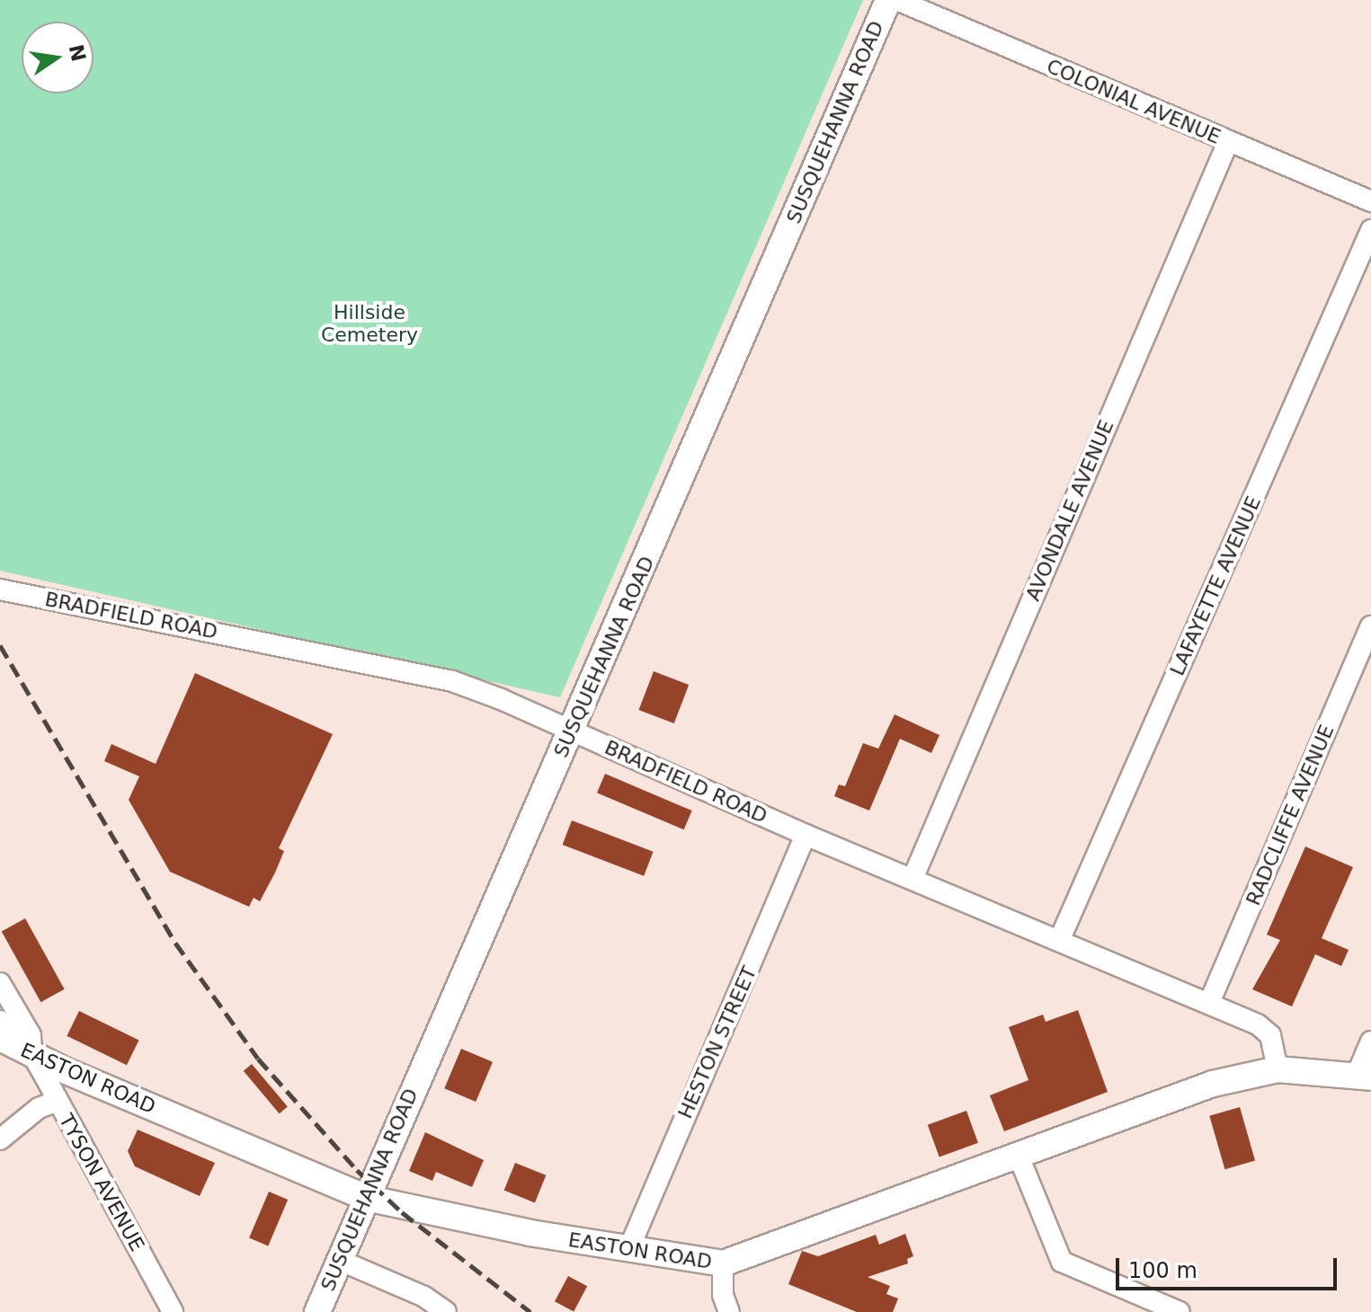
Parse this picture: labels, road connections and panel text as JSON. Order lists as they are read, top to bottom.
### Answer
{
  "streets": {
    "main road": ["SUSQUEHANNA ROAD", "EASTON ROAD"],
    "street": [
      "COLONIAL AVENUE",
      "AVONDALE AVENUE",
      "LAFAYETTE AVENUE",
      "BRADFIELD ROAD",
      "RADCLIFFE AVENUE",
      "HESTON STREET",
      "TYSON AVENUE"
    ]
  },
  "crossings": [
    ["COLONIAL AVENUE", "AVONDALE AVENUE"],
    ["SUSQUEHANNA ROAD", "BRADFIELD ROAD"],
    ["SUSQUEHANNA ROAD", "EASTON ROAD"],
    ["AVONDALE AVENUE", "BRADFIELD ROAD"],
    ["LAFAYETTE AVENUE", "BRADFIELD ROAD"],
    ["BRADFIELD ROAD", "RADCLIFFE AVENUE"],
    ["BRADFIELD ROAD", "HESTON STREET"],
    ["BRADFIELD ROAD", "EASTON ROAD"],
    ["HESTON STREET", "EASTON ROAD"],
    ["EASTON ROAD", "TYSON AVENUE"]
  ],
  "parks": ["Hillside Cemetery"],
  "scale_bar": "100 m",
  "north": "right"
}
